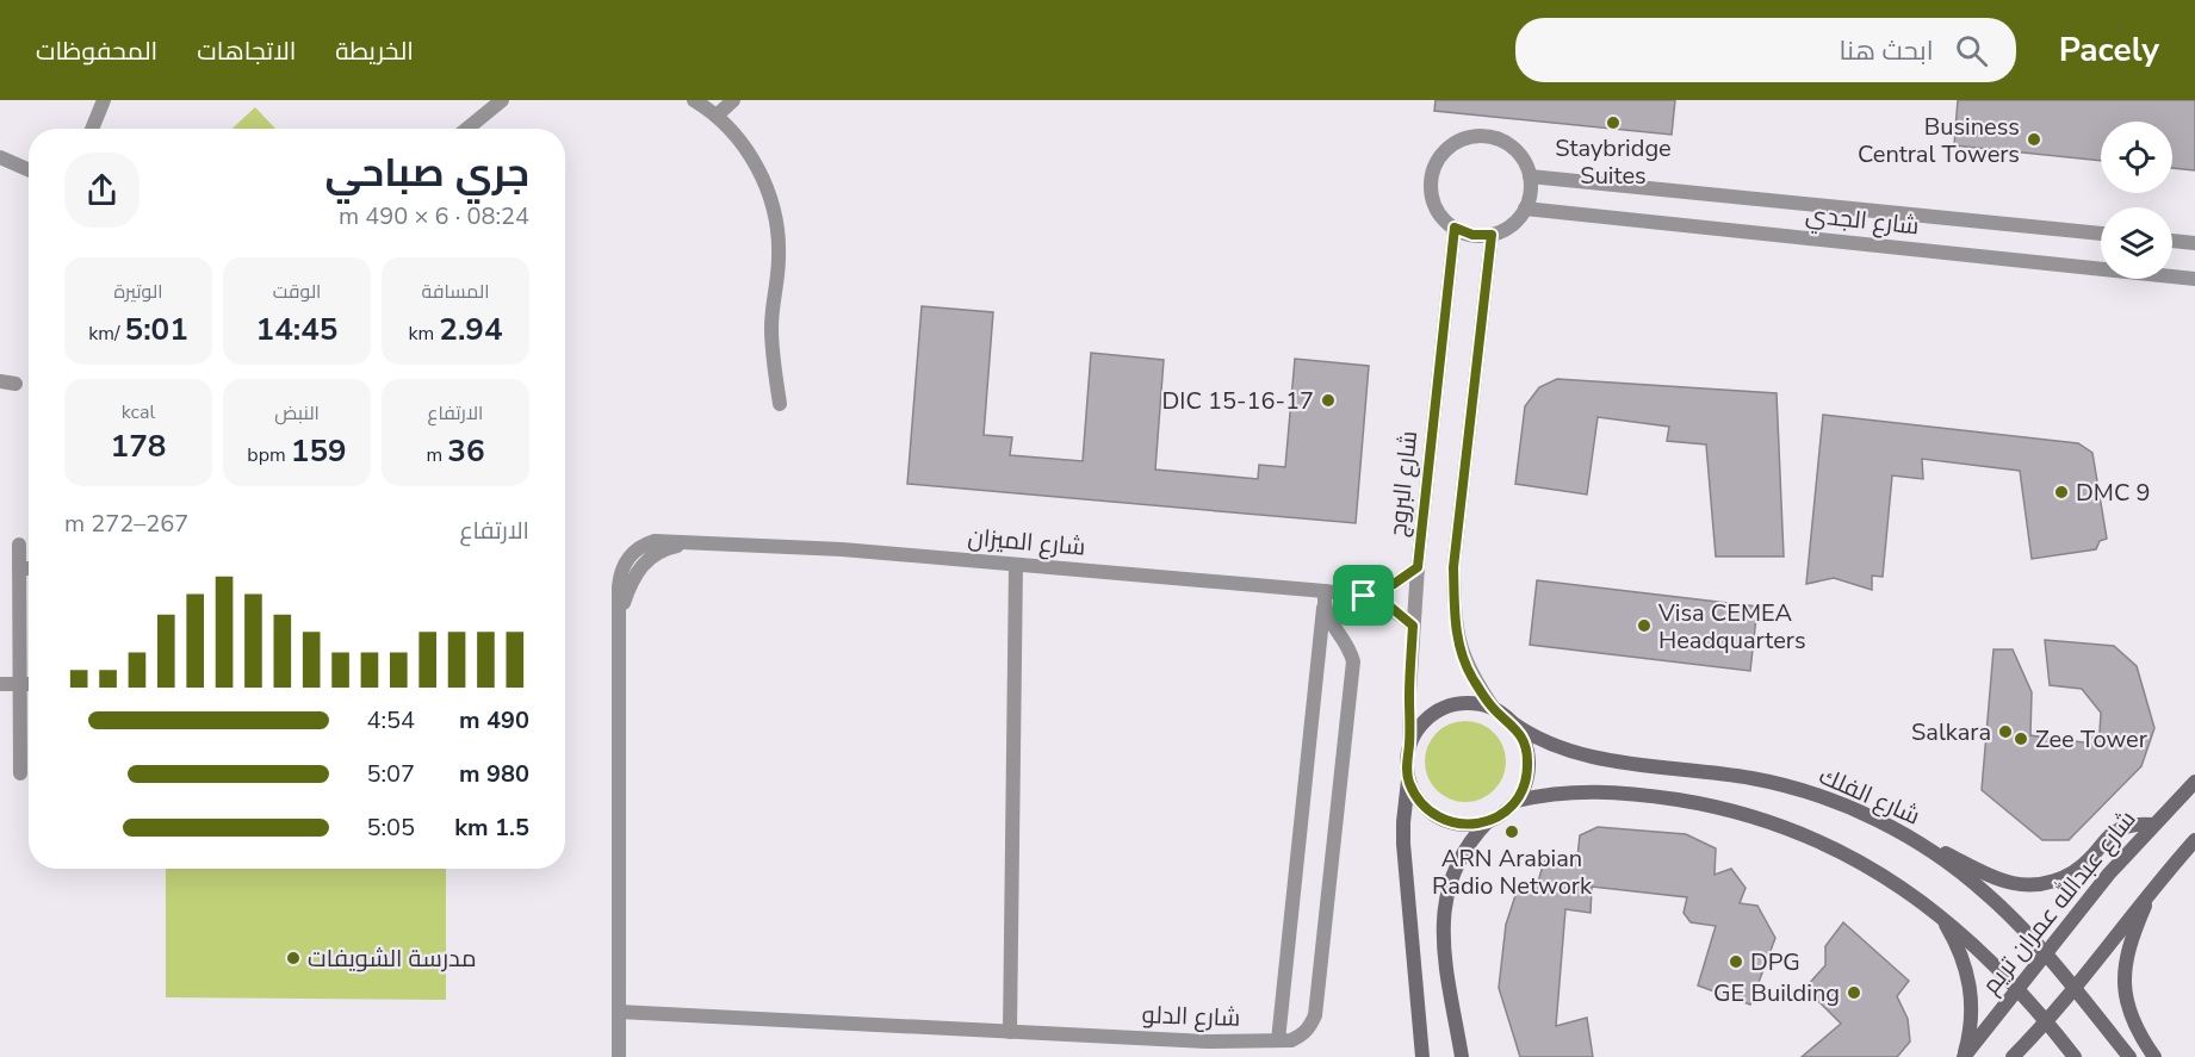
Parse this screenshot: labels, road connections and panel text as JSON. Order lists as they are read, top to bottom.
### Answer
{
  "streets": {
    "street": [
      "شارع الجدي",
      "شارع البروج",
      "شارع الميزان",
      "شارع الفلك",
      "شارع عبدالله عمران تريم",
      "شارع الدلو"
    ]
  },
  "crossings": [
    ["شارع الجدي", "شارع البروج"],
    ["شارع البروج", "شارع الميزان"],
    ["شارع البروج", "شارع الفلك"],
    ["شارع الميزان", "شارع الدلو"],
    ["شارع الفلك", "شارع عبدالله عمران تريم"]
  ],
  "places": [
    "Staybridge Suites",
    "Business Central Towers",
    "DIC 15-16-17",
    "DMC 9",
    "Visa CEMEA Headquarters",
    "Salkara",
    "Zee Tower",
    "ARN Arabian Radio Network",
    "مدرسة الشويفات",
    "DPG",
    "GE Building"
  ],
  "page": {
    "header": "Pacely",
    "search": "ابحث هنا",
    "nav": ["الخريطة", "الاتجاهات", "المحفوظات"],
    "heading": ["جري صباحي", "08:24 · 6 × 490 m"],
    "stats": [
      ["المسافة", "2.94 km"],
      ["الوقت", "14:45"],
      ["الوتيرة", "5:01 /km"],
      ["الارتفاع", "36 m"],
      ["النبض", "159 bpm"],
      ["kcal", "178"]
    ],
    "chart": ["الارتفاع", "267–272 m"],
    "list": [
      {
        "name": "490 m",
        "note": "4:54"
      },
      {
        "name": "980 m",
        "note": "5:07"
      },
      {
        "name": "1.5 km",
        "note": "5:05"
      }
    ]
  }
}
